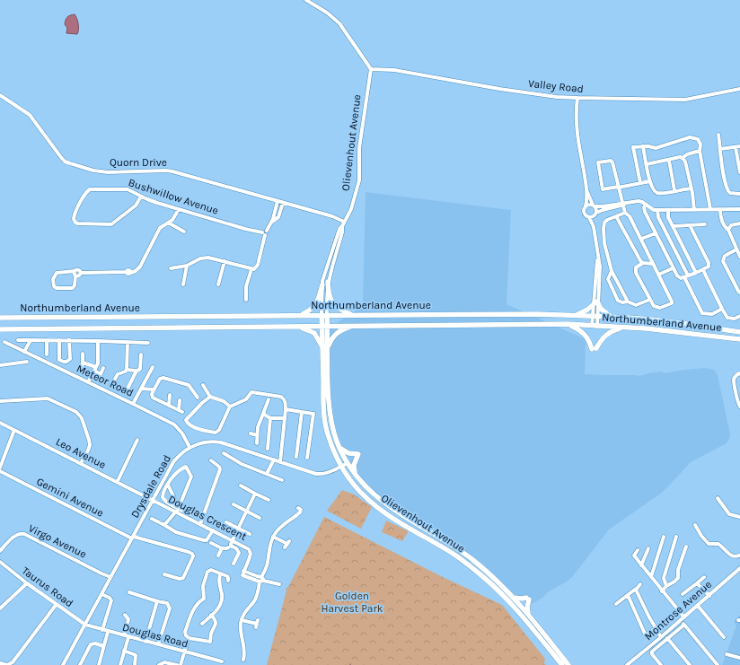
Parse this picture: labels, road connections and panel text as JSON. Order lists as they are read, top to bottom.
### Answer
{
  "streets": {
    "main road": ["Olievenhout Avenue", "Northumberland Avenue"],
    "street": [
      "Valley Road",
      "Quorn Drive",
      "Bushwillow Avenue",
      "Meteor Road",
      "Leo Avenue",
      "Drysdale Road",
      "Gemini Avenue",
      "Douglas Crescent",
      "Virgo Avenue",
      "Taurus Road",
      "Montrose Avenue",
      "Douglas Road"
    ]
  },
  "crossings": [
    ["Valley Road", "Olievenhout Avenue"],
    ["Olievenhout Avenue", "Quorn Drive"],
    ["Olievenhout Avenue", "Northumberland Avenue"],
    ["Olievenhout Avenue", "Drysdale Road"],
    ["Meteor Road", "Drysdale Road"],
    ["Leo Avenue", "Drysdale Road"],
    ["Leo Avenue", "Douglas Crescent"],
    ["Drysdale Road", "Gemini Avenue"],
    ["Drysdale Road", "Douglas Crescent"],
    ["Drysdale Road", "Virgo Avenue"],
    ["Drysdale Road", "Taurus Road"],
    ["Drysdale Road", "Douglas Road"],
    ["Taurus Road", "Douglas Road"]
  ],
  "parks": ["Golden Harvest Park"]
}
